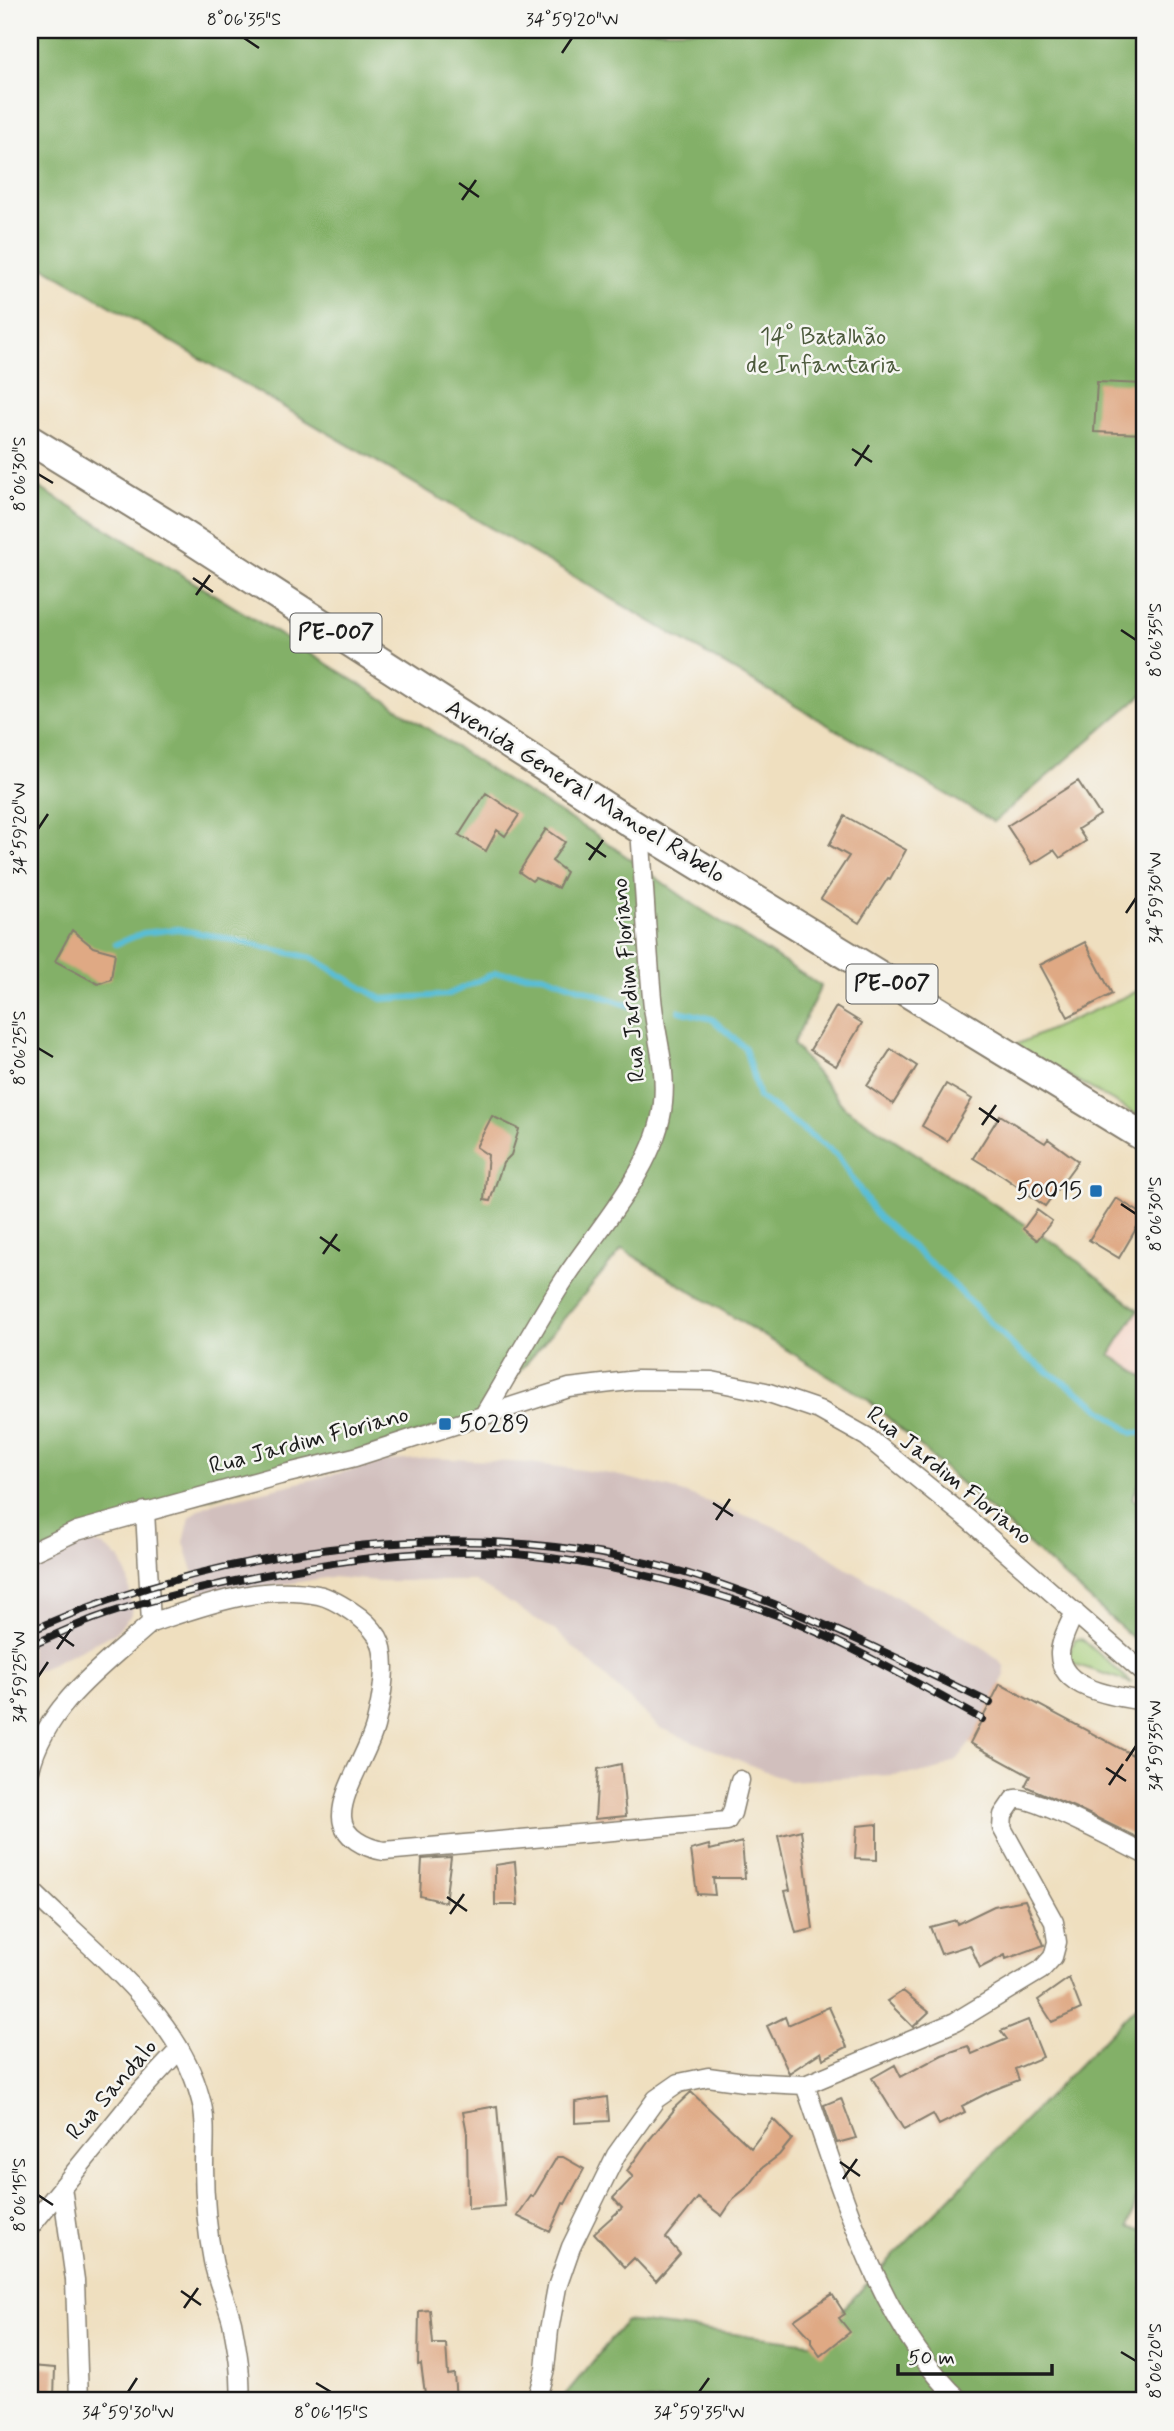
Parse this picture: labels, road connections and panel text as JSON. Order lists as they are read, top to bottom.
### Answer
{
  "streets": {
    "main road": ["PE-007", "Avenida General Manoel Rabelo"],
    "street": ["Rua Jardim Floriano", "Rua Sandalo"]
  },
  "crossings": [
    ["Avenida General Manoel Rabelo", "Rua Jardim Floriano"]
  ],
  "parks": ["14° Batalhão de Infantaria"],
  "places": {
    "transit": ["50015", "50289"]
  },
  "scale_bar": "50 m",
  "coordinates": [
    "8°06'35\"S",
    "34°59'20\"W",
    "8°06'30\"S",
    "34°59'30\"W",
    "8°06'25\"S",
    "34°59'25\"W",
    "34°59'35\"W",
    "8°06'15\"S",
    "8°06'20\"S"
  ]
}
